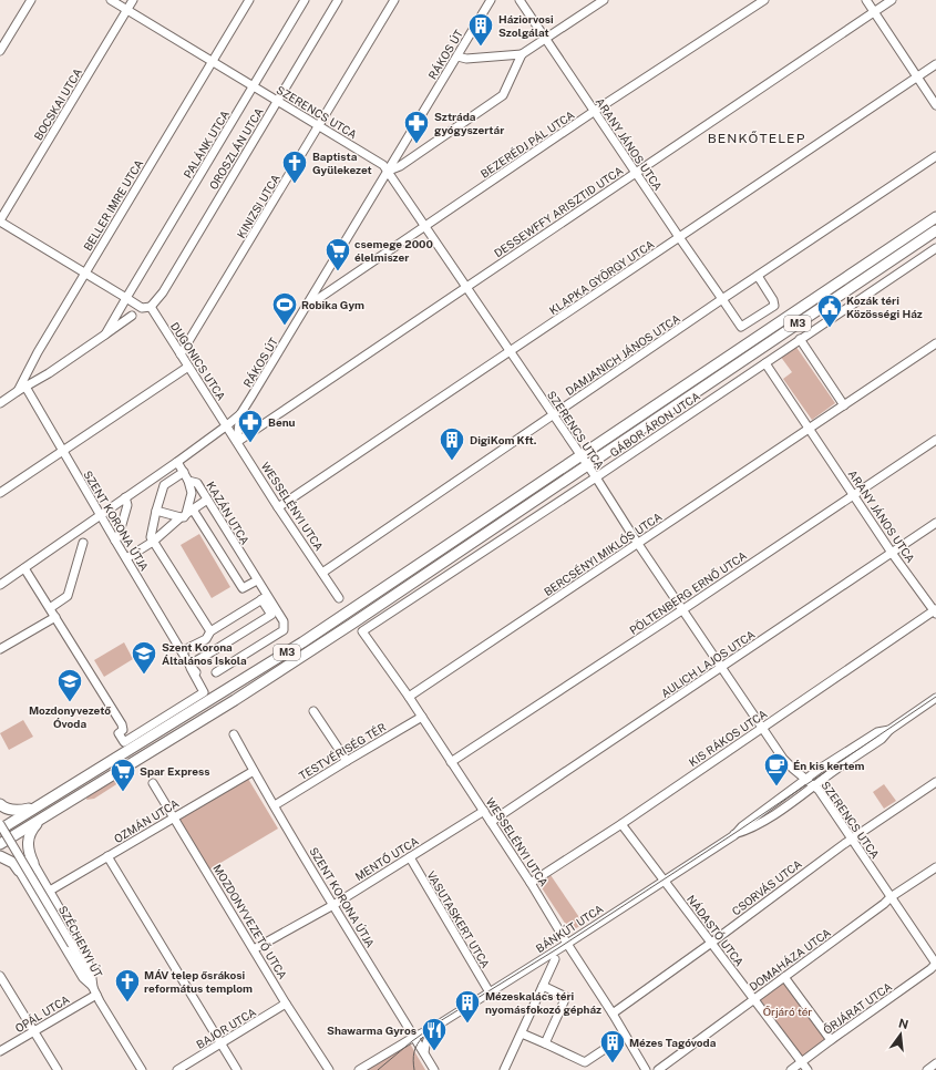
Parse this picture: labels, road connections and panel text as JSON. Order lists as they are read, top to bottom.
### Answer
{
  "streets": {
    "main road": ["M3"],
    "street": [
      "RÁKOS ÚT",
      "BOCSKAI UTCA",
      "SZERENCS UTCA",
      "PALÁNK UTCA",
      "BEZERÉDJ PÁL UTCA",
      "ARANY JÁNOS UTCA",
      "OROSZLÁN UTCA",
      "BELLER IMRE UTCA",
      "KINIZSI UTCA",
      "DESSEWFFY ARISZTID UTCA",
      "KLAPKA GYÖRGY UTCA",
      "DAMJANICH JÁNOS UTCA",
      "DUGONICS UTCA",
      "GÁBOR ÁRON UTCA",
      "WESSELÉNYI UTCA",
      "KAZÁN UTCA",
      "SZENT KORONA ÚTJA",
      "BERCSÉNYI MIKLÓS UTCA",
      "PÖLTENBERG ERNŐ UTCA",
      "AULICH LAJOS UTCA",
      "KIS RÁKOS UTCA",
      "TESTVÉRISÉG TÉR",
      "OZMÁN UTCA",
      "MENTŐ UTCA",
      "CSORVÁS UTCA",
      "VASUTASKERT UTCA",
      "MOZDONYVEZETŐ UTCA",
      "BÁNKÚT UTCA",
      "NÁDASTÓ UTCA",
      "SZÉCHENYI ÚT",
      "DOMAHÁZA UTCA",
      "ŐRJÁRAT UTCA",
      "OPÁL UTCA",
      "BAJOR UTCA"
    ]
  },
  "crossings": [
    ["RÁKOS ÚT", "SZERENCS UTCA"],
    ["RÁKOS ÚT", "BEZERÉDJ PÁL UTCA"],
    ["RÁKOS ÚT", "DUGONICS UTCA"],
    ["RÁKOS ÚT", "WESSELÉNYI UTCA"],
    ["RÁKOS ÚT", "KAZÁN UTCA"],
    ["RÁKOS ÚT", "SZENT KORONA ÚTJA"],
    ["BOCSKAI UTCA", "SZERENCS UTCA"],
    ["SZERENCS UTCA", "PALÁNK UTCA"],
    ["SZERENCS UTCA", "BEZERÉDJ PÁL UTCA"],
    ["SZERENCS UTCA", "OROSZLÁN UTCA"],
    ["SZERENCS UTCA", "BELLER IMRE UTCA"],
    ["SZERENCS UTCA", "KINIZSI UTCA"],
    ["SZERENCS UTCA", "DESSEWFFY ARISZTID UTCA"],
    ["SZERENCS UTCA", "KLAPKA GYÖRGY UTCA"],
    ["SZERENCS UTCA", "M3"],
    ["SZERENCS UTCA", "DAMJANICH JÁNOS UTCA"],
    ["SZERENCS UTCA", "GÁBOR ÁRON UTCA"],
    ["SZERENCS UTCA", "BERCSÉNYI MIKLÓS UTCA"],
    ["SZERENCS UTCA", "PÖLTENBERG ERNŐ UTCA"],
    ["SZERENCS UTCA", "AULICH LAJOS UTCA"],
    ["SZERENCS UTCA", "KIS RÁKOS UTCA"],
    ["SZERENCS UTCA", "CSORVÁS UTCA"],
    ["SZERENCS UTCA", "BÁNKÚT UTCA"],
    ["SZERENCS UTCA", "DOMAHÁZA UTCA"],
    ["SZERENCS UTCA", "ŐRJÁRAT UTCA"],
    ["BEZERÉDJ PÁL UTCA", "ARANY JÁNOS UTCA"],
    ["ARANY JÁNOS UTCA", "DESSEWFFY ARISZTID UTCA"],
    ["ARANY JÁNOS UTCA", "KLAPKA GYÖRGY UTCA"],
    ["ARANY JÁNOS UTCA", "DAMJANICH JÁNOS UTCA"],
    ["ARANY JÁNOS UTCA", "GÁBOR ÁRON UTCA"],
    ["ARANY JÁNOS UTCA", "BERCSÉNYI MIKLÓS UTCA"],
    ["ARANY JÁNOS UTCA", "PÖLTENBERG ERNŐ UTCA"],
    ["ARANY JÁNOS UTCA", "AULICH LAJOS UTCA"],
    ["ARANY JÁNOS UTCA", "KIS RÁKOS UTCA"],
    ["OROSZLÁN UTCA", "DUGONICS UTCA"],
    ["KINIZSI UTCA", "DUGONICS UTCA"],
    ["DESSEWFFY ARISZTID UTCA", "WESSELÉNYI UTCA"],
    ["KLAPKA GYÖRGY UTCA", "WESSELÉNYI UTCA"],
    ["DAMJANICH JÁNOS UTCA", "WESSELÉNYI UTCA"],
    ["DUGONICS UTCA", "WESSELÉNYI UTCA"],
    ["GÁBOR ÁRON UTCA", "WESSELÉNYI UTCA"],
    ["WESSELÉNYI UTCA", "BERCSÉNYI MIKLÓS UTCA"],
    ["WESSELÉNYI UTCA", "PÖLTENBERG ERNŐ UTCA"],
    ["WESSELÉNYI UTCA", "AULICH LAJOS UTCA"],
    ["WESSELÉNYI UTCA", "KIS RÁKOS UTCA"],
    ["WESSELÉNYI UTCA", "TESTVÉRISÉG TÉR"],
    ["WESSELÉNYI UTCA", "MENTŐ UTCA"],
    ["WESSELÉNYI UTCA", "CSORVÁS UTCA"],
    ["WESSELÉNYI UTCA", "BÁNKÚT UTCA"],
    ["SZENT KORONA ÚTJA", "TESTVÉRISÉG TÉR"],
    ["SZENT KORONA ÚTJA", "OZMÁN UTCA"],
    ["SZENT KORONA ÚTJA", "MENTŐ UTCA"],
    ["SZENT KORONA ÚTJA", "BÁNKÚT UTCA"],
    ["KIS RÁKOS UTCA", "NÁDASTÓ UTCA"],
    ["OZMÁN UTCA", "MOZDONYVEZETŐ UTCA"],
    ["MENTŐ UTCA", "VASUTASKERT UTCA"],
    ["MENTŐ UTCA", "MOZDONYVEZETŐ UTCA"],
    ["CSORVÁS UTCA", "NÁDASTÓ UTCA"],
    ["VASUTASKERT UTCA", "BÁNKÚT UTCA"],
    ["MOZDONYVEZETŐ UTCA", "BAJOR UTCA"],
    ["BÁNKÚT UTCA", "NÁDASTÓ UTCA"],
    ["NÁDASTÓ UTCA", "DOMAHÁZA UTCA"],
    ["NÁDASTÓ UTCA", "ŐRJÁRAT UTCA"],
    ["SZÉCHENYI ÚT", "OPÁL UTCA"]
  ],
  "districts": ["BENKŐTELEP"],
  "parks": ["Őrjáró tér"],
  "places": {
    "building": [
      "Háziorvosi Szolgálat",
      "DigiKom Kft.",
      "Mézeskalács téri nyomásfokozó gépház",
      "Mézes Tagóvoda"
    ],
    "pharmacy": ["Sztráda gyógyszertár", "Benu"],
    "church": ["Baptista Gyülekezet", "MÁV telep ősrákosi református templom"],
    "supermarket": ["csemege 2000 élelmiszer", "Spar Express"],
    "sports": ["Robika Gym"],
    "public building": ["Kozák téri Közösségi Ház"],
    "school or university": ["Szent Korona Általános Iskola", "Mozdonyvezető Óvoda"],
    "cafe": ["Én kis kertem"],
    "restaurant": ["Shawarma Gyros"]
  },
  "north": "top"
}
